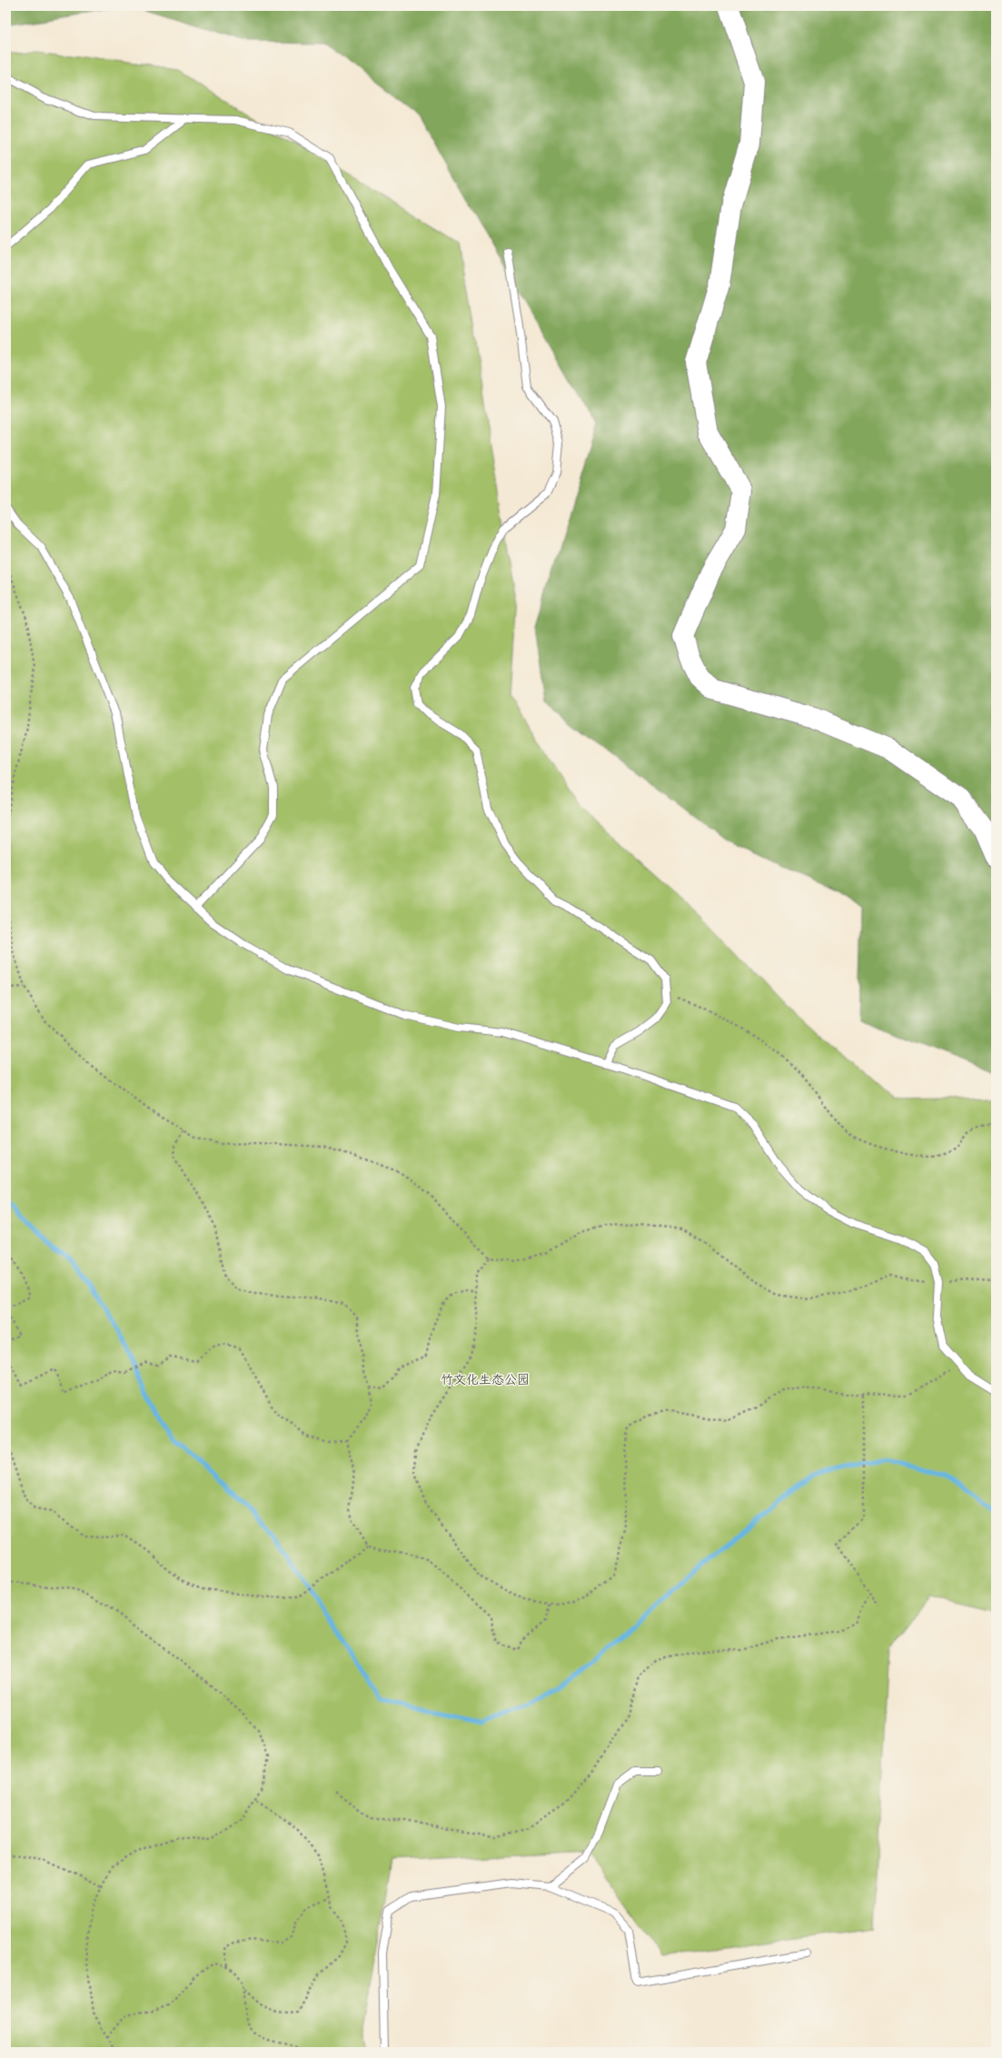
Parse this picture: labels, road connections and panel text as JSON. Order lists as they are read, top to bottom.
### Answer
{
  "parks": ["竹文化生态公园"]
}
